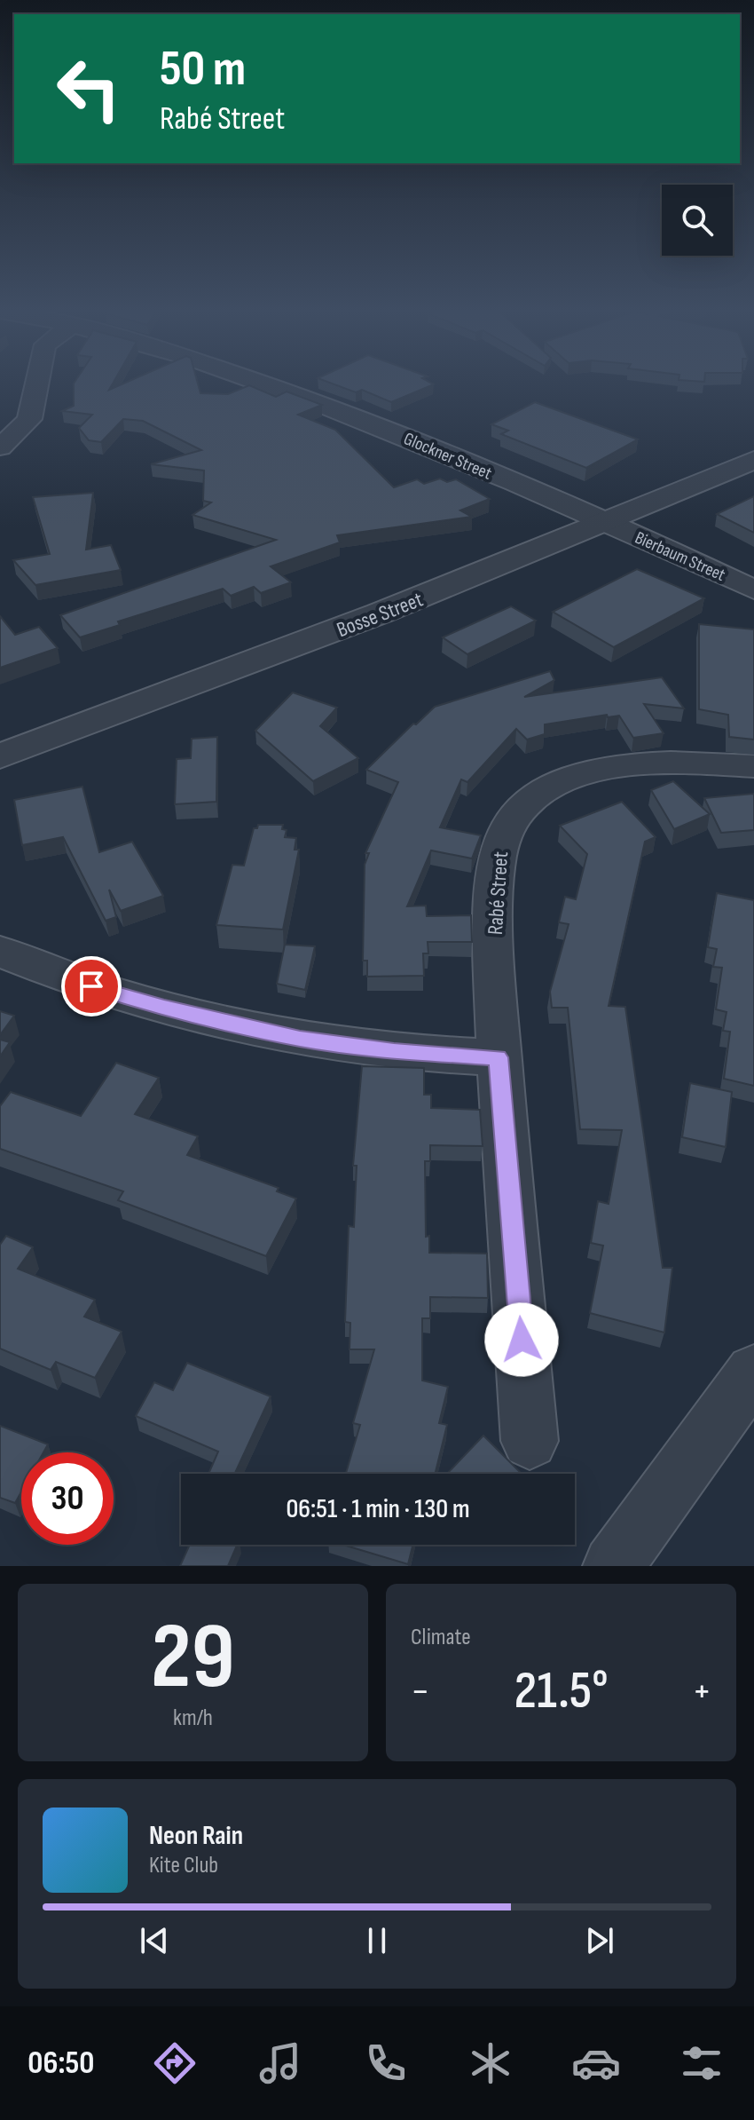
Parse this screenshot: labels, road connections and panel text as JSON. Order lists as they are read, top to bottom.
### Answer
{
  "streets": {
    "street": [
      "Glockner Street",
      "Bierbaum Street",
      "Bosse Street",
      "Rabé Street"
    ]
  },
  "crossings": [
    ["Glockner Street", "Bierbaum Street"],
    ["Glockner Street", "Bosse Street"],
    ["Bierbaum Street", "Bosse Street"]
  ],
  "page": {
    "turn": ["50 m", "Rabé Street"],
    "limit": "30",
    "trip": "06:51 · 1 min · 130 m",
    "tile": [
      ["29", "km/h"],
      "Climate"
    ],
    "heat": ["−", "21.5°", "+"],
    "song": ["Neon Rain", "Kite Club"],
    "tabs": "06:50"
  }
}
